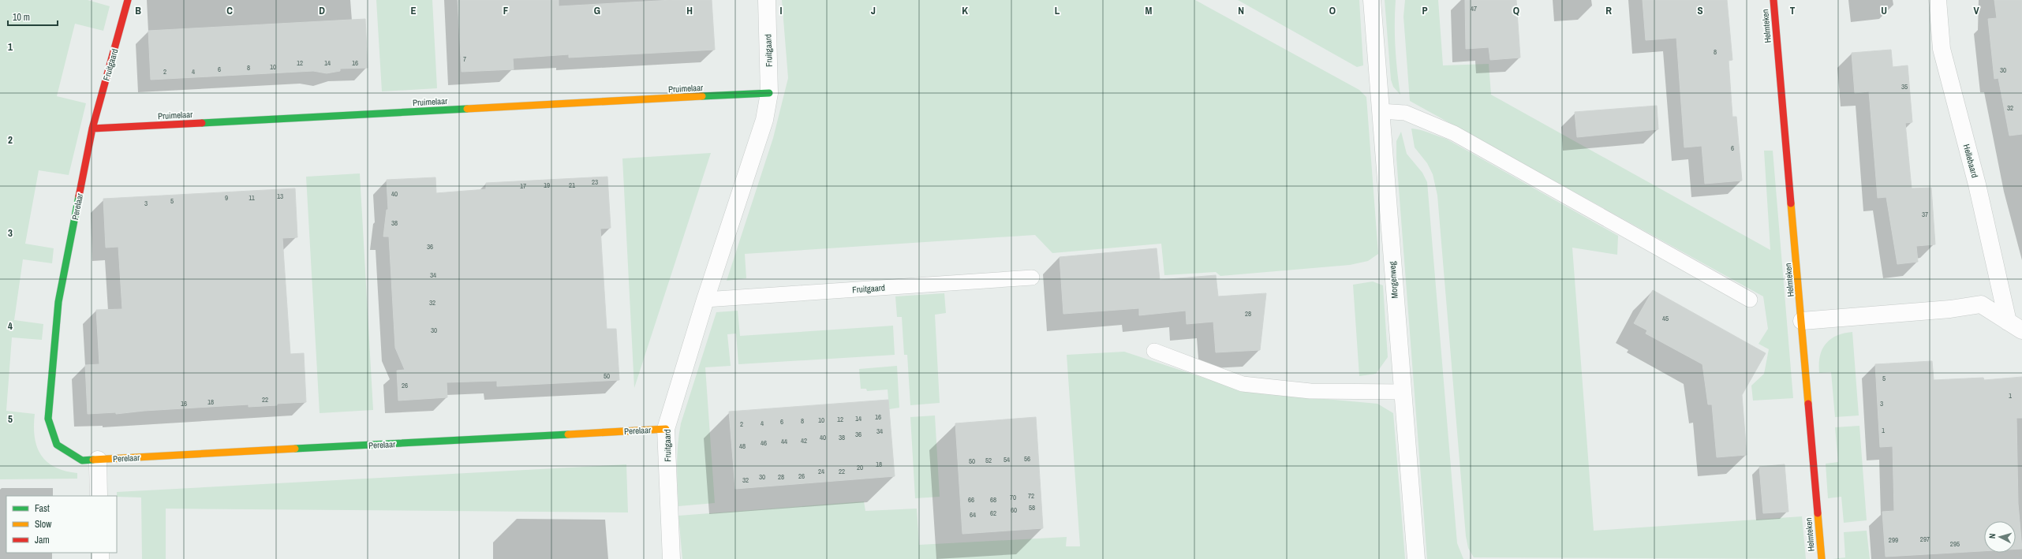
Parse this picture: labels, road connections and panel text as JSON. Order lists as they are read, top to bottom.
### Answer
{
  "streets": {
    "street": [
      "Helmteken",
      "Fruitgaard",
      "Pruimelaar",
      "Hellebaard",
      "Perelaar",
      "Morgenweg"
    ]
  },
  "crossings": [
    ["Fruitgaard", "Pruimelaar"],
    ["Fruitgaard", "Perelaar"],
    ["Pruimelaar", "Perelaar"]
  ],
  "house_numbers": [
    "47",
    "8",
    "7",
    "12",
    "14",
    "16",
    "10",
    "8",
    "6",
    "30",
    "2",
    "4",
    "35",
    "32",
    "6",
    "23",
    "19",
    "21",
    "17",
    "40",
    "13",
    "9",
    "11",
    "5",
    "3",
    "37",
    "38",
    "36",
    "34",
    "32",
    "28",
    "45",
    "30",
    "50",
    "5",
    "26",
    "1",
    "22",
    "18",
    "16",
    "3",
    "16",
    "14",
    "12",
    "10",
    "8",
    "6",
    "4",
    "2",
    "1",
    "34",
    "36",
    "40",
    "38",
    "42",
    "44",
    "46",
    "48",
    "56",
    "54",
    "52",
    "50",
    "18",
    "20",
    "24",
    "22",
    "26",
    "30",
    "28",
    "32",
    "72",
    "70",
    "66",
    "68",
    "58",
    "60",
    "62",
    "64",
    "297",
    "299",
    "295"
  ],
  "legend": ["Fast", "Slow", "Jam"],
  "scale_bar": "10 m",
  "north": "left",
  "grid": {
    "columns": [
      "B",
      "C",
      "D",
      "E",
      "F",
      "G",
      "H",
      "I",
      "J",
      "K",
      "L",
      "M",
      "N",
      "O",
      "P",
      "Q",
      "R",
      "S",
      "T",
      "U",
      "V"
    ],
    "rows": [
      "1",
      "2",
      "3",
      "4",
      "5"
    ]
  }
}
